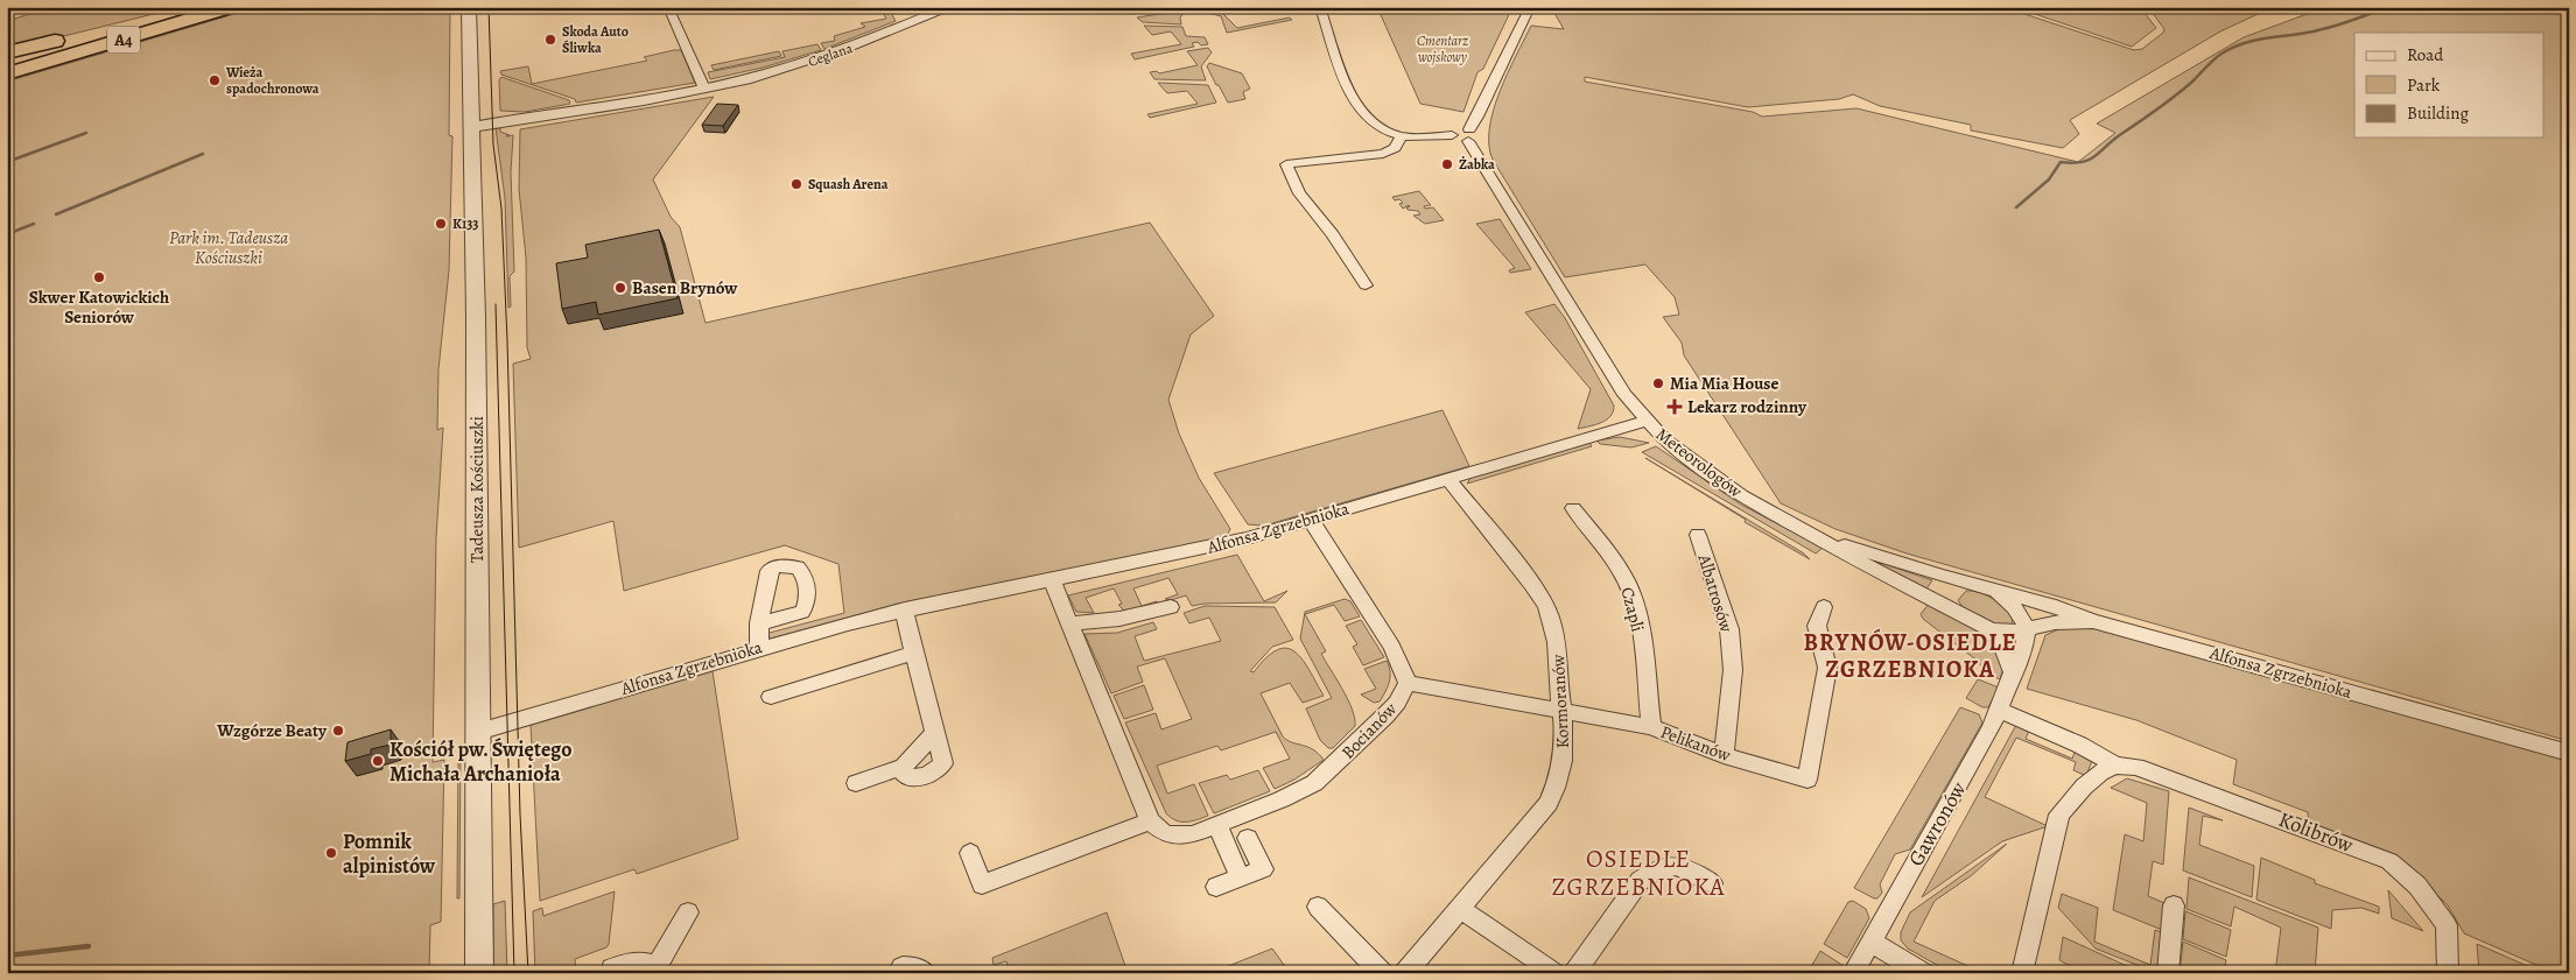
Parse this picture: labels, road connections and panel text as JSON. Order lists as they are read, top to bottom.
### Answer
{
  "streets": {
    "highway": ["A4"],
    "street": [
      "Ceglana",
      "Meteorologów",
      "Tadeusza Kościuszki",
      "Alfonsa Zgrzebnioka",
      "Albatrosów",
      "Czapli",
      "Kormoranów",
      "Bocianów",
      "Pelikanów",
      "Gawronów",
      "Kolibrów"
    ]
  },
  "crossings": [
    ["Ceglana", "Tadeusza Kościuszki"],
    ["Meteorologów", "Alfonsa Zgrzebnioka"],
    ["Tadeusza Kościuszki", "Alfonsa Zgrzebnioka"],
    ["Alfonsa Zgrzebnioka", "Kormoranów"],
    ["Alfonsa Zgrzebnioka", "Bocianów"],
    ["Albatrosów", "Pelikanów"],
    ["Czapli", "Pelikanów"],
    ["Kormoranów", "Pelikanów"],
    ["Bocianów", "Pelikanów"],
    ["Gawronów", "Kolibrów"]
  ],
  "districts": ["BRYNÓW-OSIEDLE ZGRZEBNIOKA", "OSIEDLE ZGRZEBNIOKA"],
  "parks": ["Cmentarz wojskowy", "Park im. Tadeusza Kościuszki"],
  "places": {
    "other": [
      "Skoda Auto Śliwka",
      "Wieża spadochronowa",
      "Żabka",
      "Squash Arena",
      "K133",
      "Skwer Katowickich Seniorów",
      "Basen Brynów",
      "Mia Mia House",
      "Wzgórze Beaty",
      "Kościół pw. Świętego Michała Archanioła",
      "Pomnik alpinistów"
    ],
    "health": ["Lekarz rodzinny"]
  },
  "legend": ["Road", "Park", "Building"]
}
